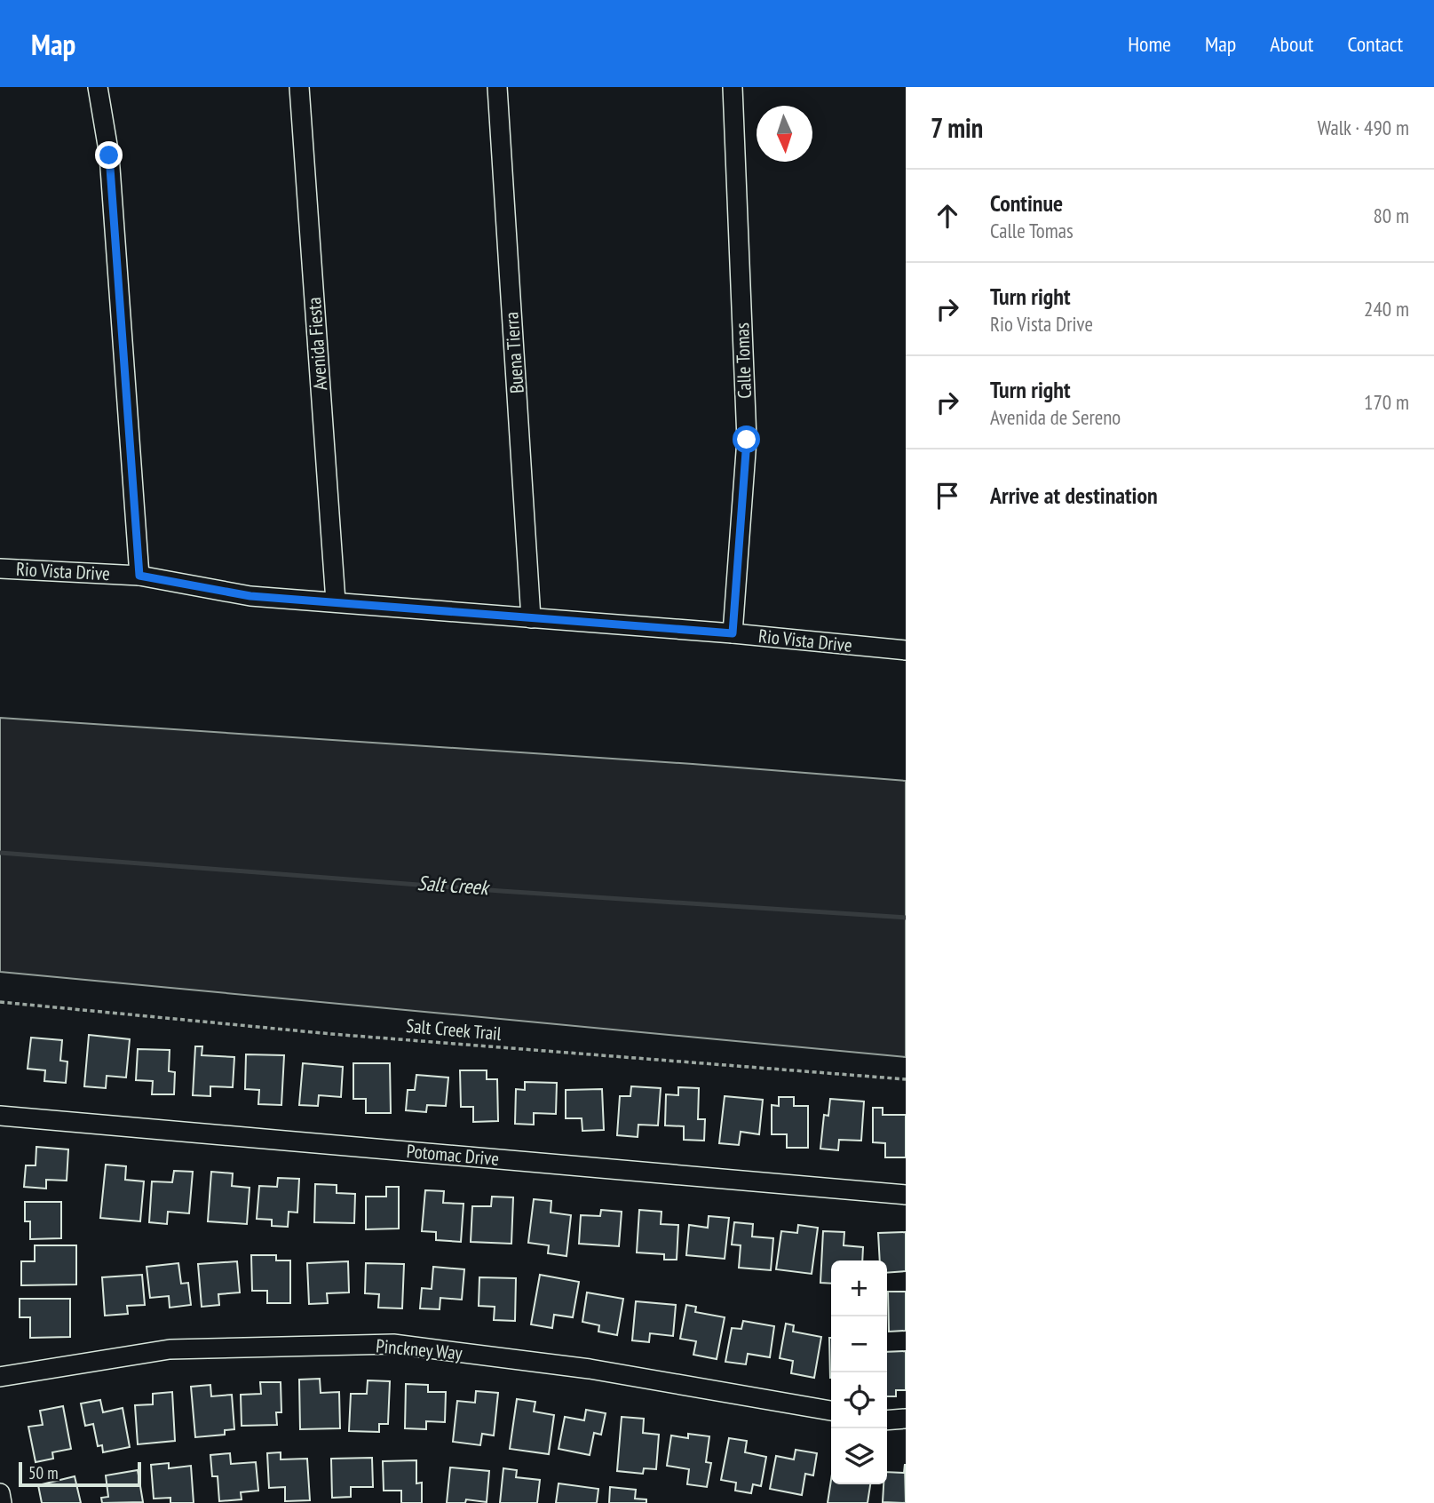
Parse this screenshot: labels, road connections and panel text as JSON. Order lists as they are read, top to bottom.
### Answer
{
  "streets": {
    "street": [
      "Avenida Fiesta",
      "Buena Tierra",
      "Calle Tomas",
      "Rio Vista Drive",
      "Potomac Drive",
      "Pinckney Way"
    ],
    "path": ["Salt Creek Trail"]
  },
  "crossings": [
    ["Avenida Fiesta", "Rio Vista Drive"],
    ["Buena Tierra", "Rio Vista Drive"],
    ["Calle Tomas", "Rio Vista Drive"]
  ],
  "water": ["Salt Creek"],
  "scale_bar": "50 m",
  "north": "bottom",
  "page": {
    "header": "Map",
    "nav": [
      "Home",
      "Map",
      "About",
      "Contact"
    ],
    "heading": ["7 min", "Walk · 490 m"],
    "list": [
      ["Continue", "Calle Tomas", "80 m"],
      ["Turn right", "Rio Vista Drive", "240 m"],
      ["Turn right", "Avenida de Sereno", "170 m"],
      "Arrive at destination"
    ],
    "map_buttons": ["+", "−"],
    "scale": "50 m"
  }
}
